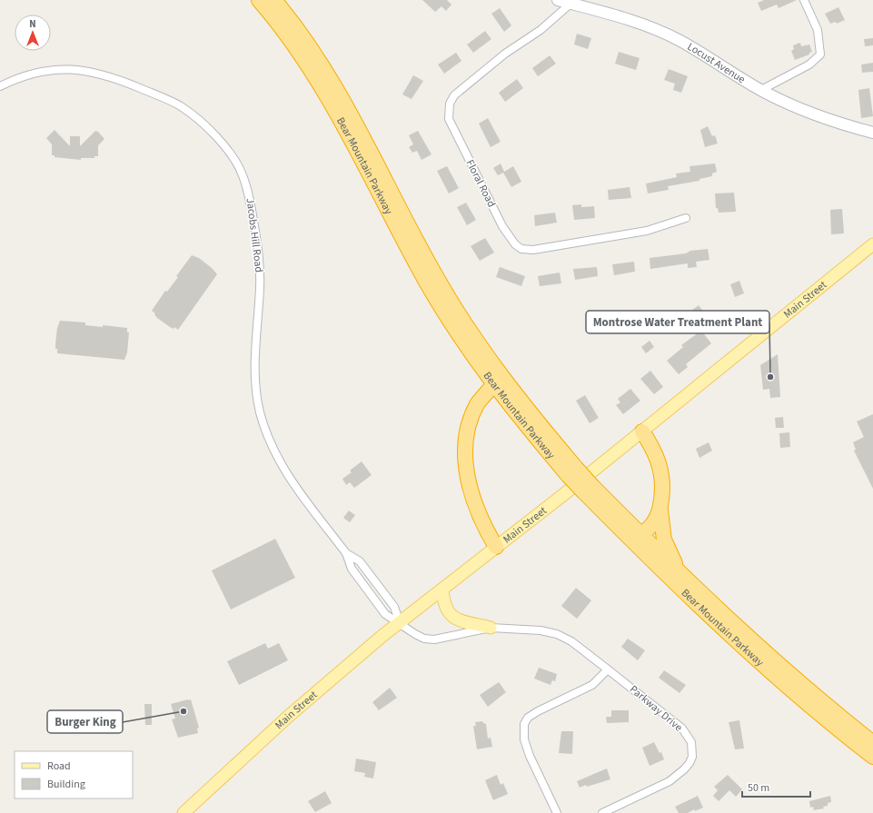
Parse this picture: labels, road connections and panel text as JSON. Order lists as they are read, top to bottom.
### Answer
{
  "streets": {
    "highway": ["Bear Mountain Parkway"],
    "main road": ["Main Street"],
    "street": [
      "Locust Avenue",
      "Floral Road",
      "Jacobs Hill Road",
      "Parkway Drive"
    ]
  },
  "crossings": [
    ["Locust Avenue", "Floral Road"],
    ["Jacobs Hill Road", "Main Street"],
    ["Jacobs Hill Road", "Parkway Drive"],
    ["Main Street", "Parkway Drive"]
  ],
  "places": ["Montrose Water Treatment Plant", "Burger King"],
  "legend": ["Road", "Building"],
  "scale_bar": "50 m",
  "north": "top"
}
